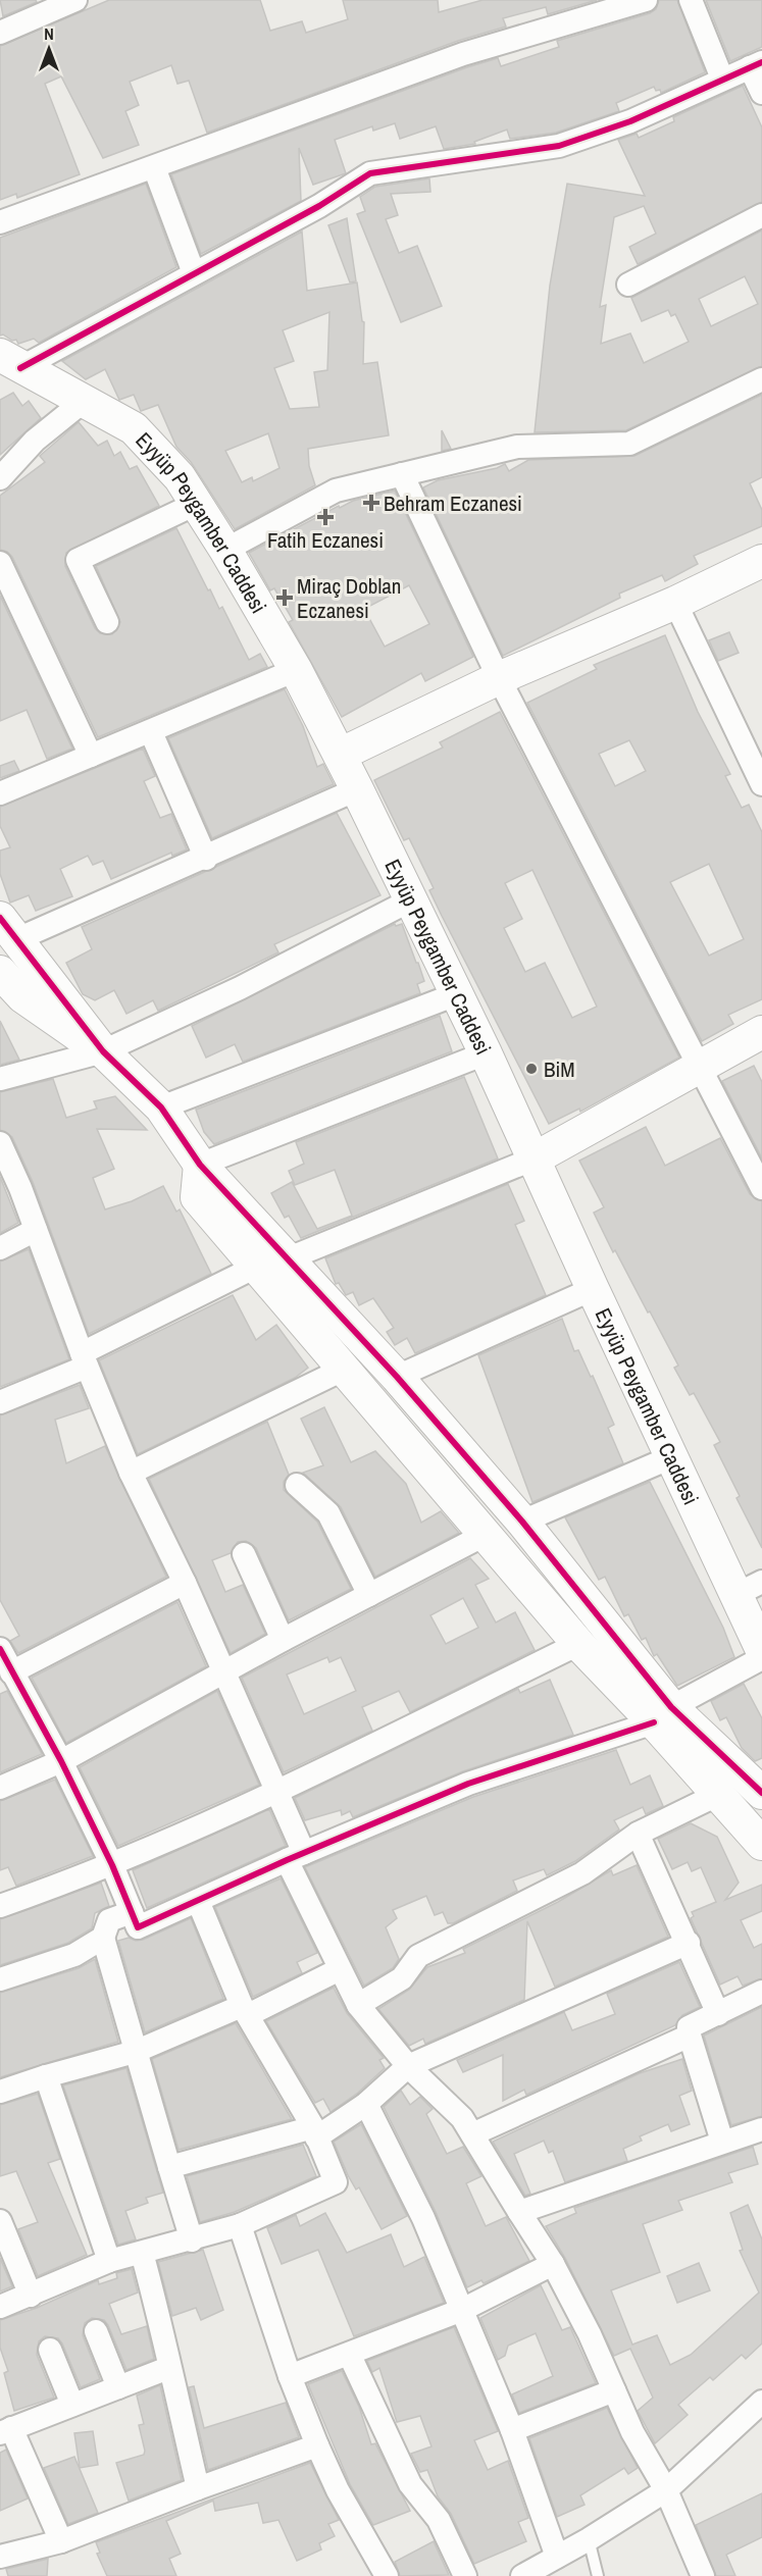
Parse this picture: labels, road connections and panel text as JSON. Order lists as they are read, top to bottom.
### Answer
{
  "streets": {
    "street": ["Eyyüp Peygamber Caddesi"]
  },
  "places": {
    "health": ["Behram Eczanesi", "Fatih Eczanesi", "Miraç Doblan Eczanesi"],
    "other": ["BiM"]
  },
  "north": "top"
}
